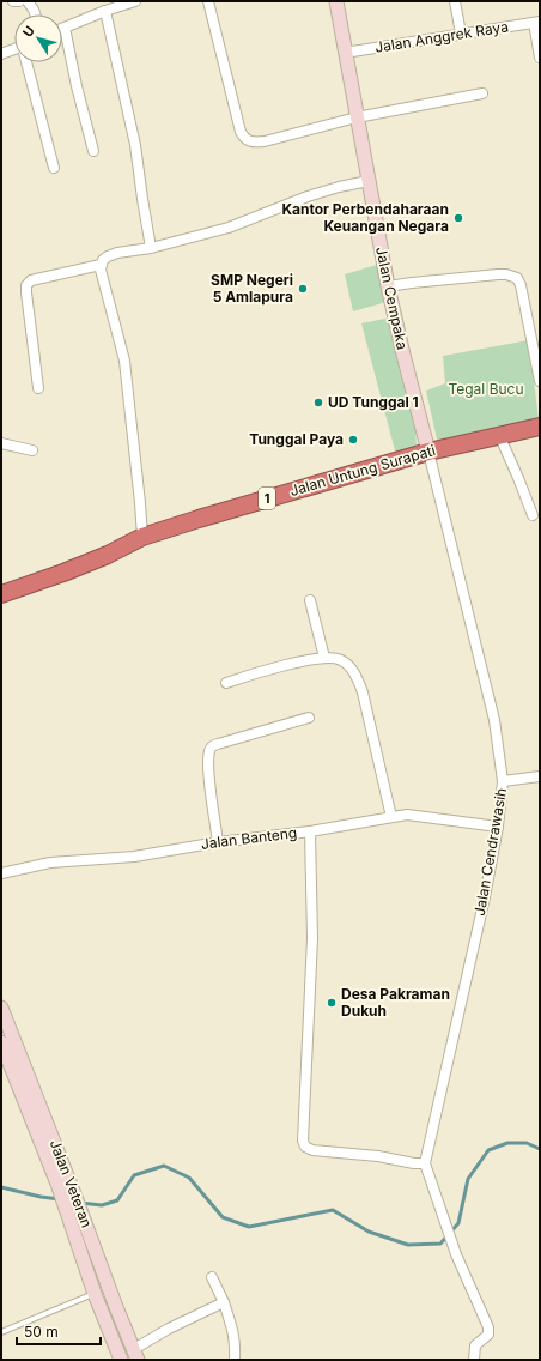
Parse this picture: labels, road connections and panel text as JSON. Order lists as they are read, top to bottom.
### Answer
{
  "streets": {
    "highway": ["Jalan Untung Surapati", "1"],
    "main road": ["Jalan Cempaka", "Jalan Veteran"],
    "street": ["Jalan Anggrek Raya", "Jalan Banteng", "Jalan Cendrawasih"]
  },
  "crossings": [
    ["Jalan Anggrek Raya", "Jalan Cempaka"],
    ["Jalan Cempaka", "Jalan Untung Surapati"],
    ["Jalan Cempaka", "Jalan Cendrawasih"],
    ["Jalan Untung Surapati", "Jalan Cendrawasih"],
    ["Jalan Banteng", "Jalan Cendrawasih"]
  ],
  "parks": ["Tegal Bucu"],
  "places": [
    "Kantor Perbendaharaan Keuangan Negara",
    "SMP Negeri 5 Amlapura",
    "UD Tunggal 1",
    "Tunggal Paya",
    "Desa Pakraman Dukuh"
  ],
  "scale_bar": "50 m",
  "north": "top left"
}
